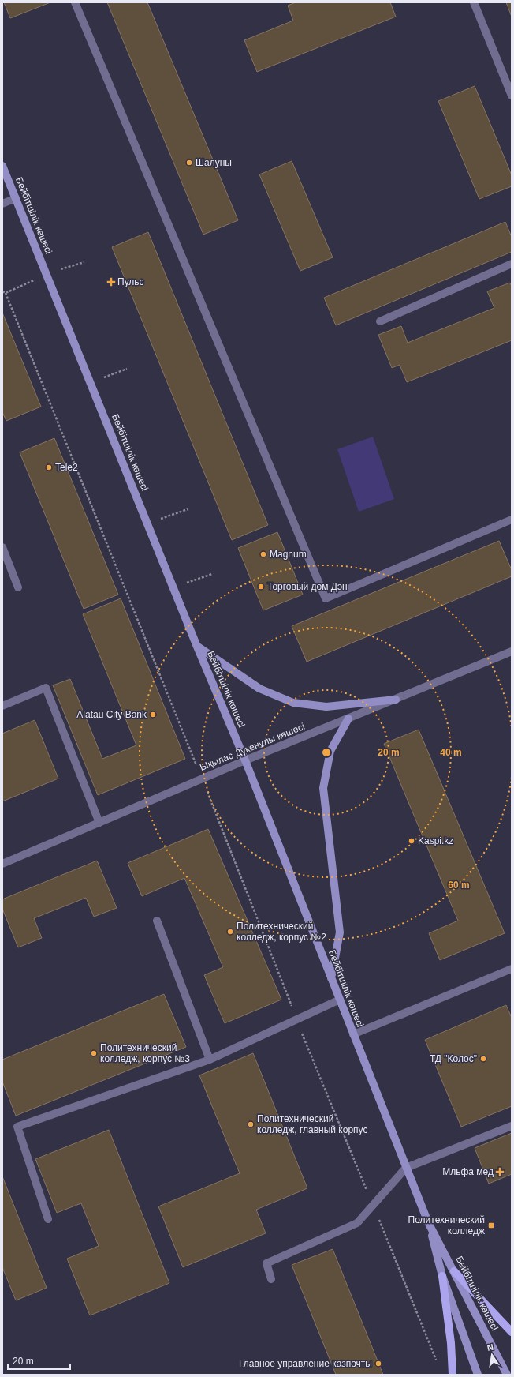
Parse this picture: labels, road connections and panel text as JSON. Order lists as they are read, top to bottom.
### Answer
{
  "streets": {
    "main road": ["Бейбітшілік көшесі"],
    "street": ["Ықылас Дүкенұлы көшесі"]
  },
  "crossings": [
    ["Бейбітшілік көшесі", "Ықылас Дүкенұлы көшесі"]
  ],
  "places": {
    "other": [
      "Шалуны",
      "Tele2",
      "Magnum",
      "Торговый дом Дэн",
      "Alatau City Bank",
      "Kaspi.kz",
      "Политехнический колледж, корпус №2",
      "Политехнический колледж, корпус №3",
      "ТД \"Колос\"",
      "Политехнический колледж, главный корпус",
      "Главное управление казпочты"
    ],
    "health": ["Пульс", "Мльфа мед"],
    "transit": ["Политехнический колледж"]
  },
  "scale_bar": "20 m",
  "north": "top",
  "rings": ["20 m", "40 m", "60 m"]
}
